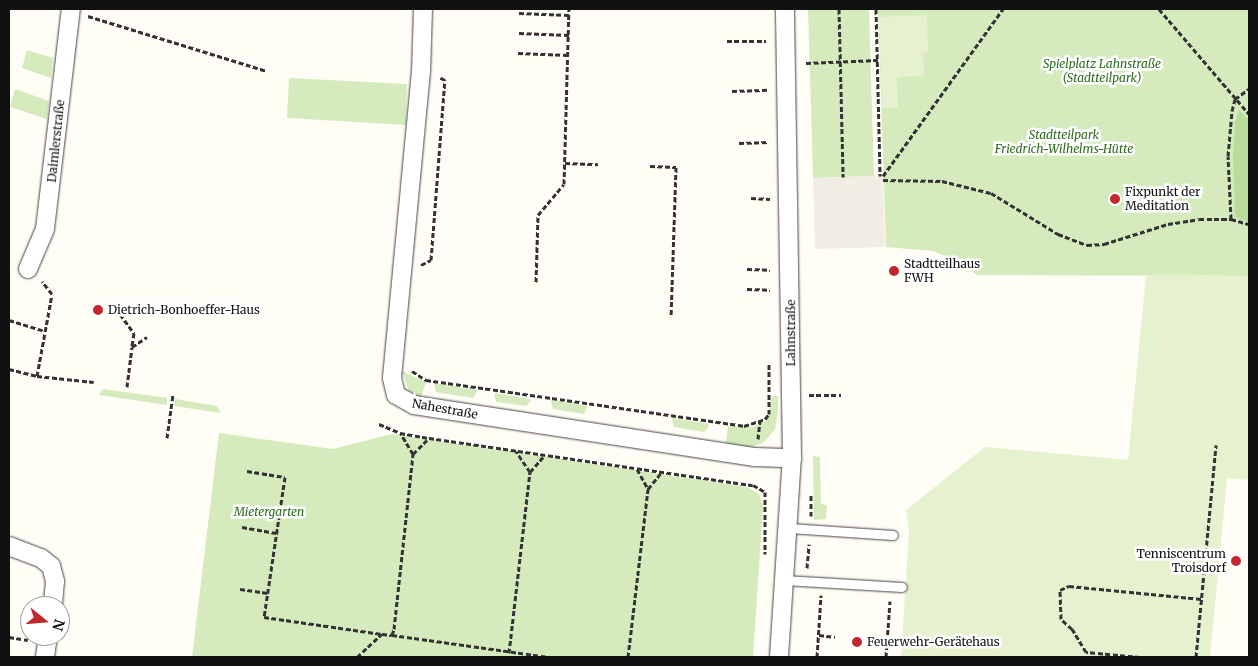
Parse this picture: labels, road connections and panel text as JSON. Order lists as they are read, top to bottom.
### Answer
{
  "streets": {
    "street": ["Daimlerstraße", "Lahnstraße", "Nahestraße"]
  },
  "crossings": [
    ["Lahnstraße", "Nahestraße"]
  ],
  "parks": ["Spielplatz Lahnstraße (Stadtteilpark)", "Stadtteilpark Friedrich-Wilhelms-Hütte", "Mietergarten"],
  "places": [
    "Fixpunkt der Meditation",
    "Stadtteilhaus FWH",
    "Dietrich-Bonhoeffer-Haus",
    "Tenniscentrum Troisdorf",
    "Feuerwehr-Gerätehaus"
  ],
  "north": "right"
}
